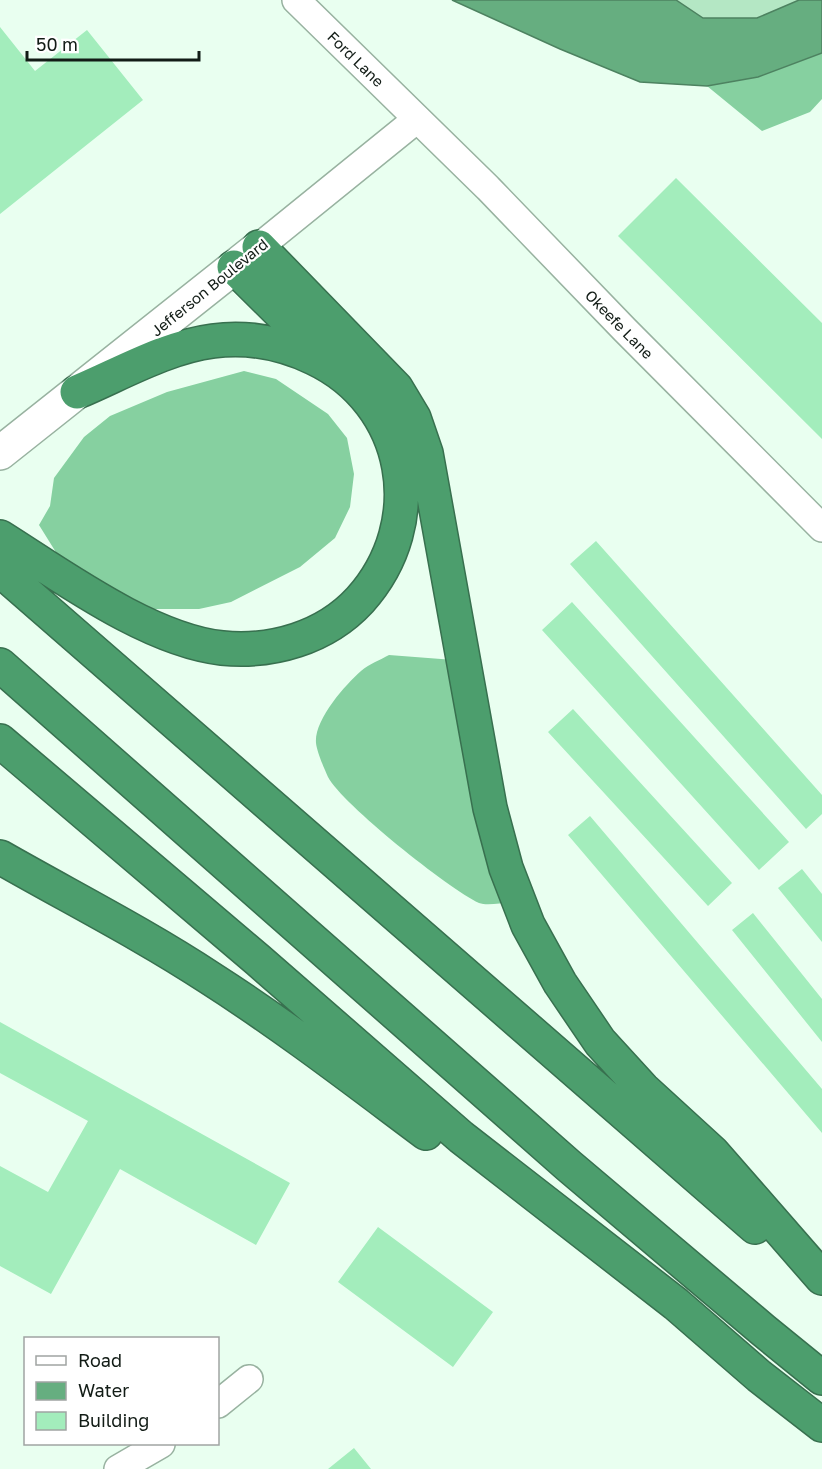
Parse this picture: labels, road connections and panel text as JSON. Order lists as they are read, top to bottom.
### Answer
{
  "streets": {
    "main road": ["Jefferson Boulevard"],
    "street": ["Ford Lane", "Okeefe Lane"]
  },
  "crossings": [
    ["Ford Lane", "Jefferson Boulevard"],
    ["Ford Lane", "Okeefe Lane"],
    ["Jefferson Boulevard", "Okeefe Lane"]
  ],
  "legend": ["Road", "Water", "Building"],
  "scale_bar": "50 m"
}
